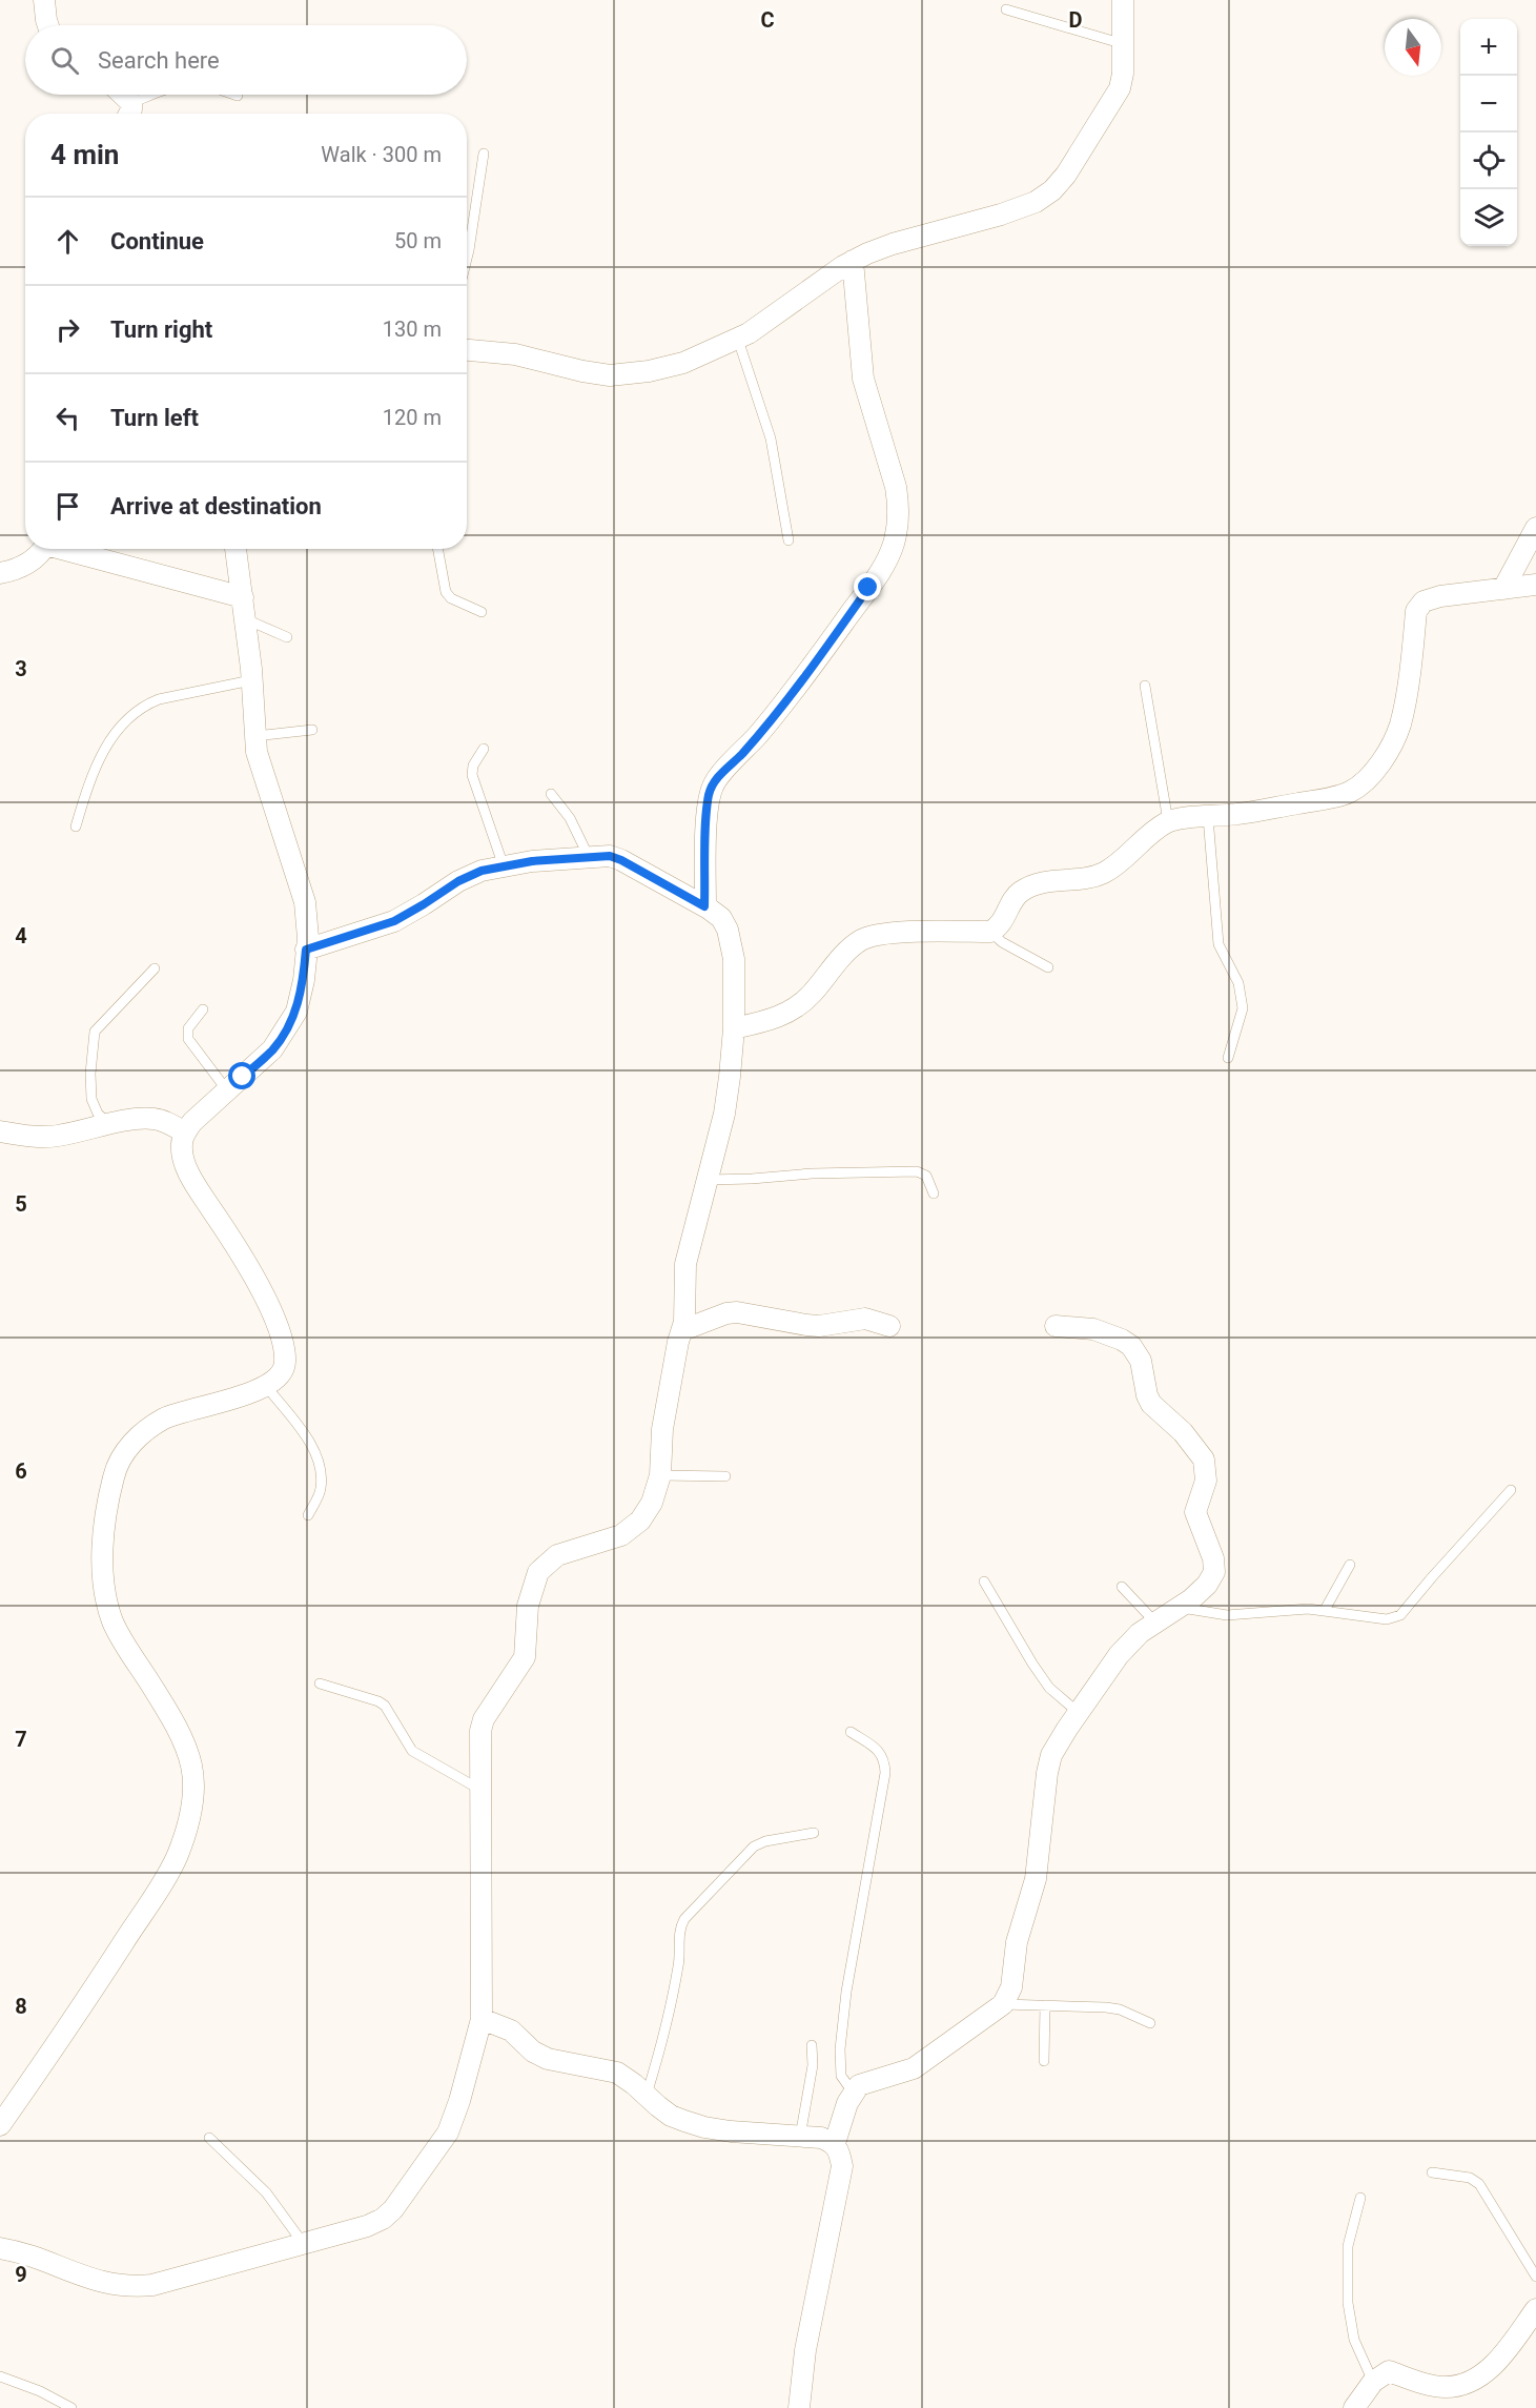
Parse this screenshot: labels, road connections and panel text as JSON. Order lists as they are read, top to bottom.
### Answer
{
  "north": "bottom",
  "page": {
    "map_buttons": ["+", "−"],
    "search": "Search here",
    "heading": ["4 min", "Walk · 300 m"],
    "list": [
      ["Continue", "50 m"],
      ["Turn right", "130 m"],
      ["Turn left", "120 m"],
      "Arrive at destination"
    ]
  },
  "grid": {
    "columns": ["C", "D"],
    "rows": [
      "3",
      "4",
      "5",
      "6",
      "7",
      "8",
      "9"
    ]
  }
}
